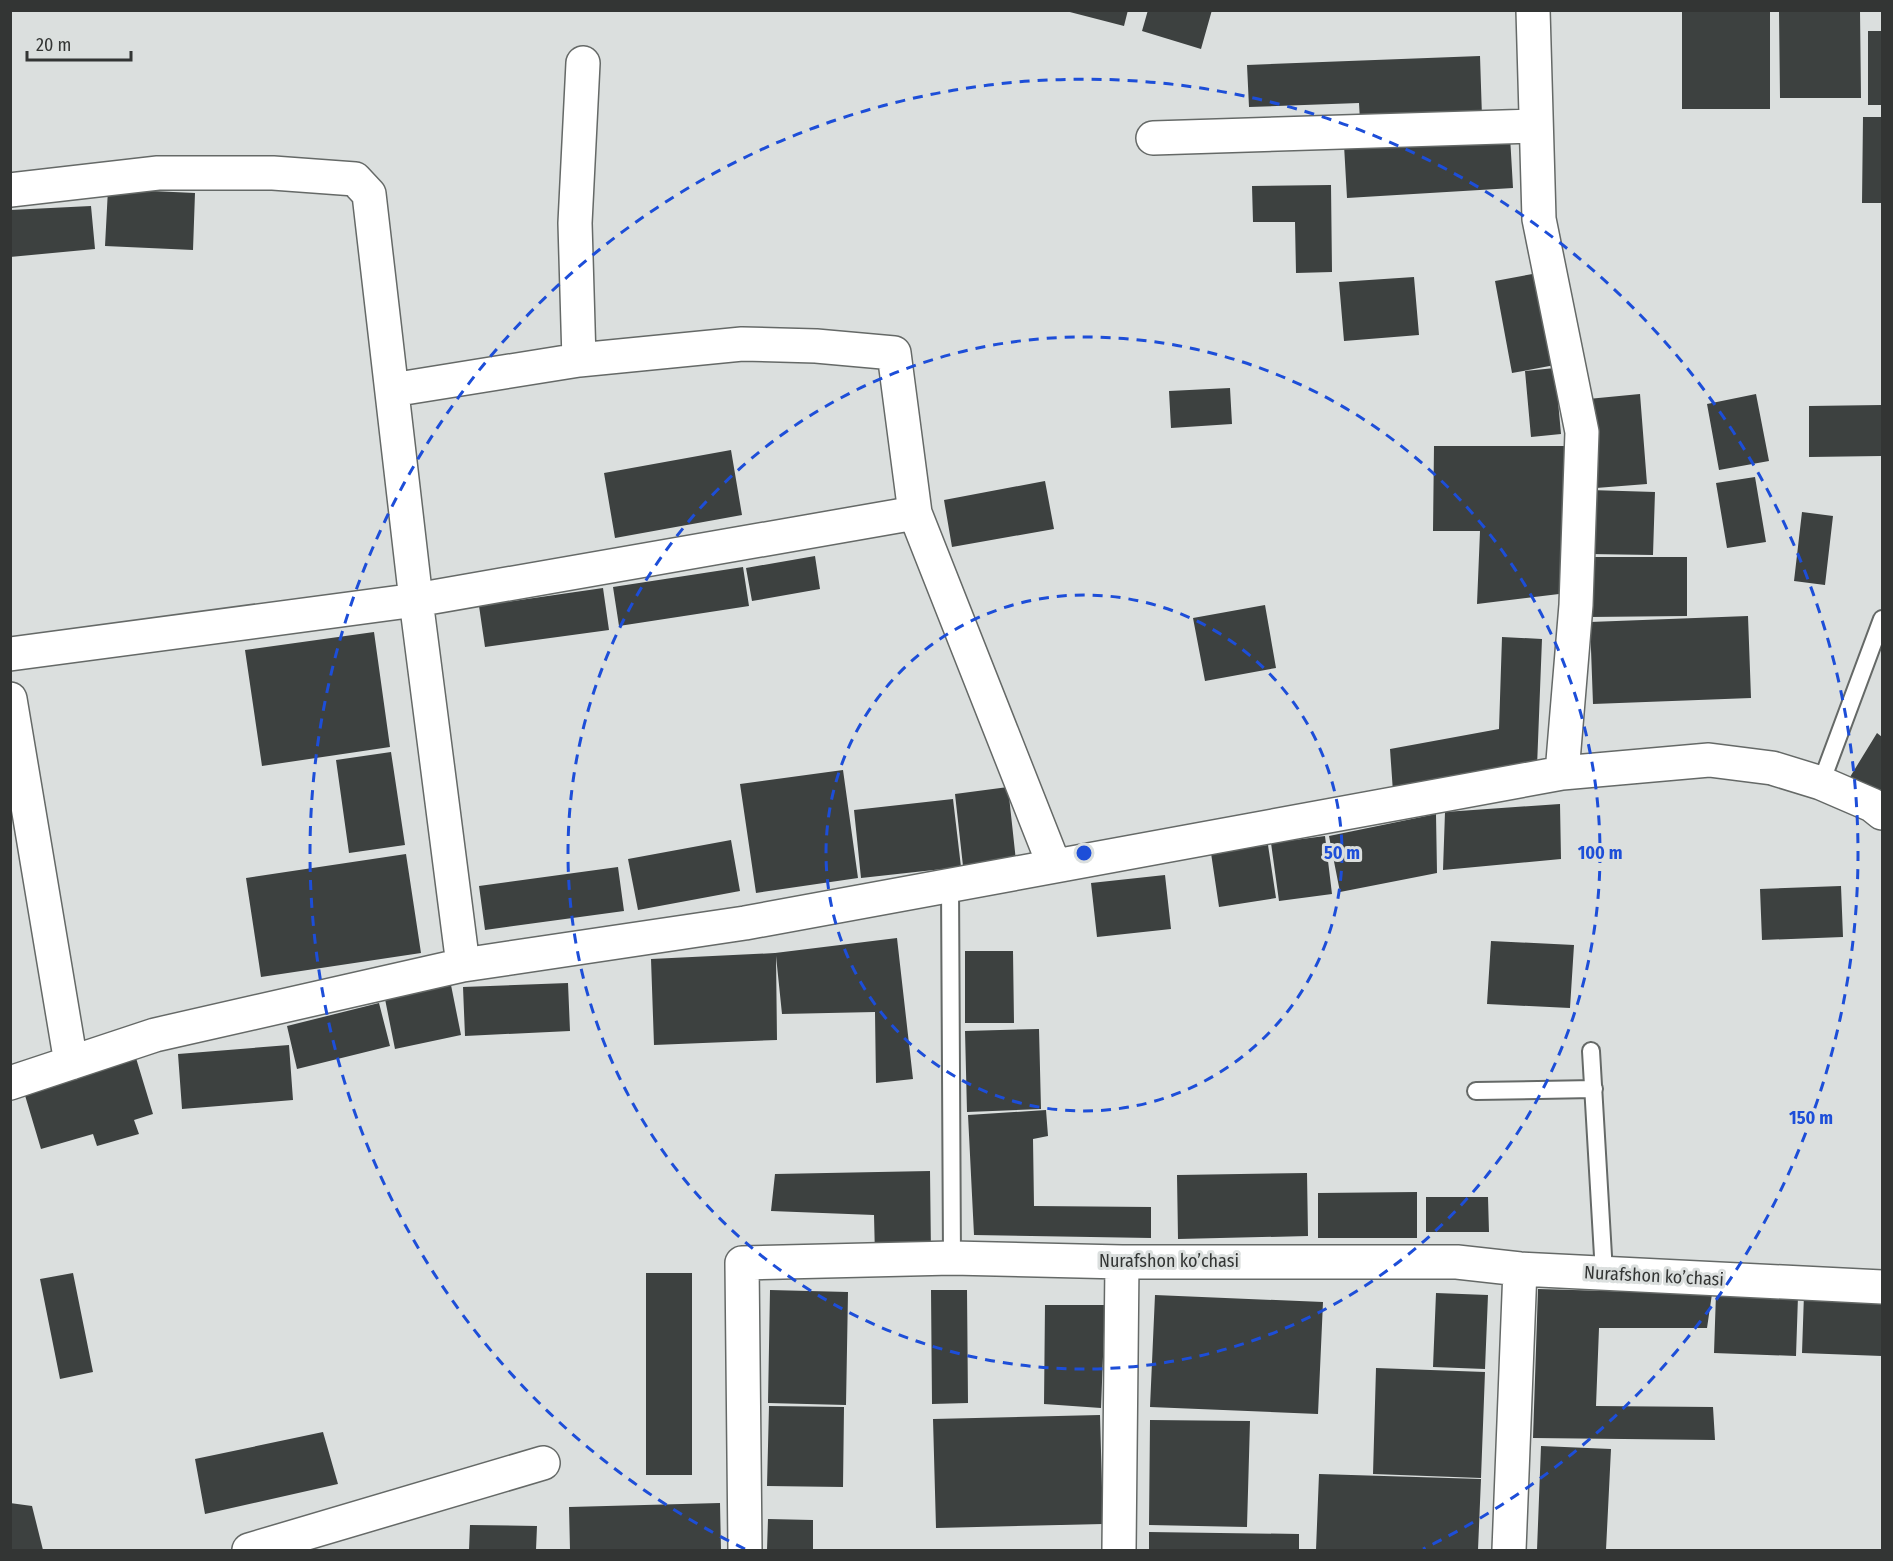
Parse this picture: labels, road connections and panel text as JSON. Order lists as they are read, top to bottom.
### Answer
{
  "streets": {
    "street": ["Nurafshon ko’chasi"]
  },
  "scale_bar": "20 m",
  "rings": ["50 m", "100 m", "150 m"]
}
